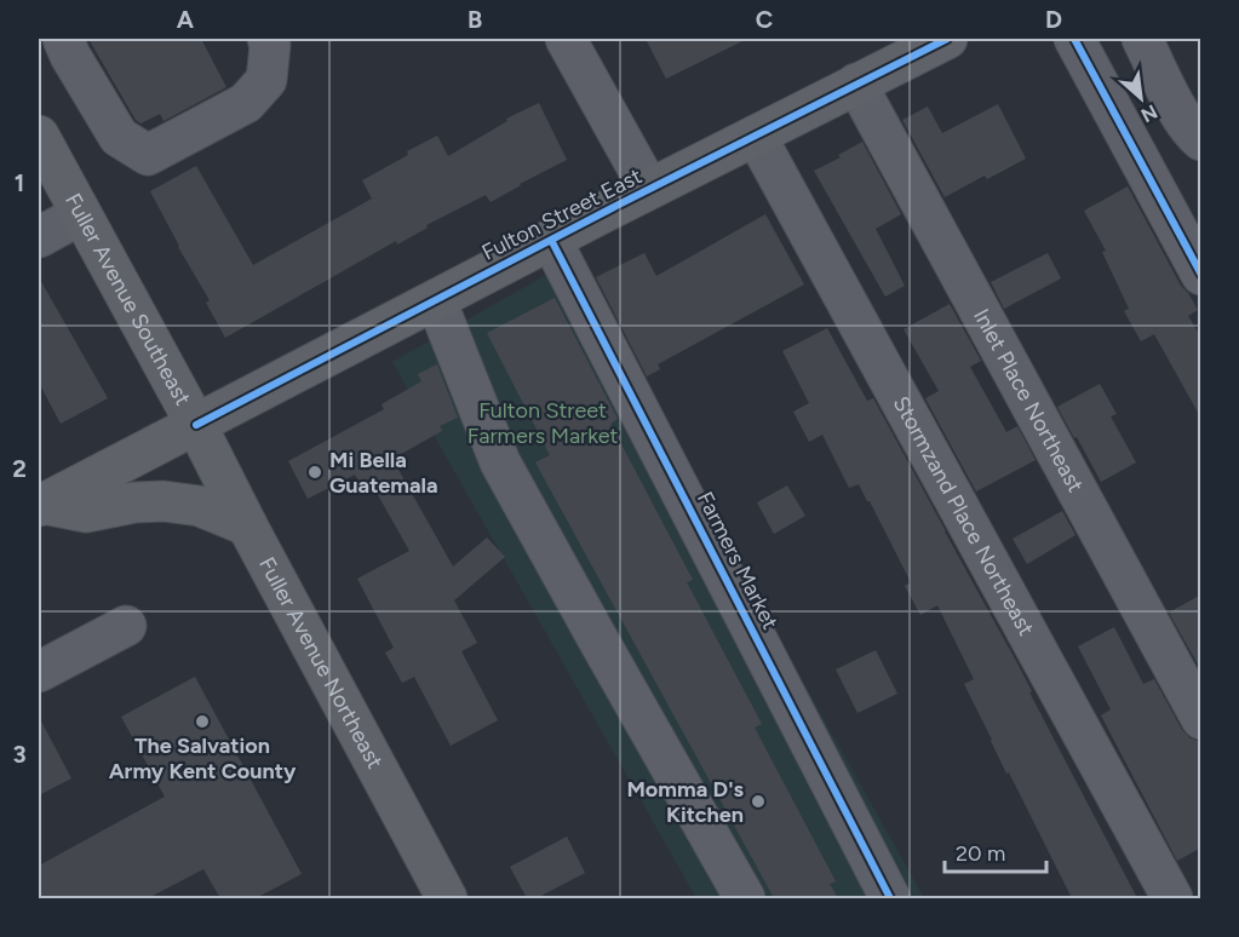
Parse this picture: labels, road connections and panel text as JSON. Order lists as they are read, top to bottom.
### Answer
{
  "streets": {
    "main road": ["Fulton Street East", "Fuller Avenue Southeast", "Fuller Avenue Northeast"],
    "street": ["Inlet Place Northeast", "Stormzand Place Northeast", "Farmers Market"]
  },
  "crossings": [
    ["Fulton Street East", "Fuller Avenue Southeast"],
    ["Fulton Street East", "Inlet Place Northeast"],
    ["Fulton Street East", "Stormzand Place Northeast"],
    ["Fulton Street East", "Farmers Market"],
    ["Fulton Street East", "Fuller Avenue Northeast"],
    ["Fuller Avenue Southeast", "Fuller Avenue Northeast"]
  ],
  "parks": ["Fulton Street Farmers Market"],
  "places": ["Mi Bella Guatemala", "The Salvation Army Kent County", "Momma D's Kitchen"],
  "scale_bar": "20 m",
  "north": "bottom right",
  "grid": {
    "columns": [
      "A",
      "B",
      "C",
      "D"
    ],
    "rows": ["1", "2", "3"]
  }
}
